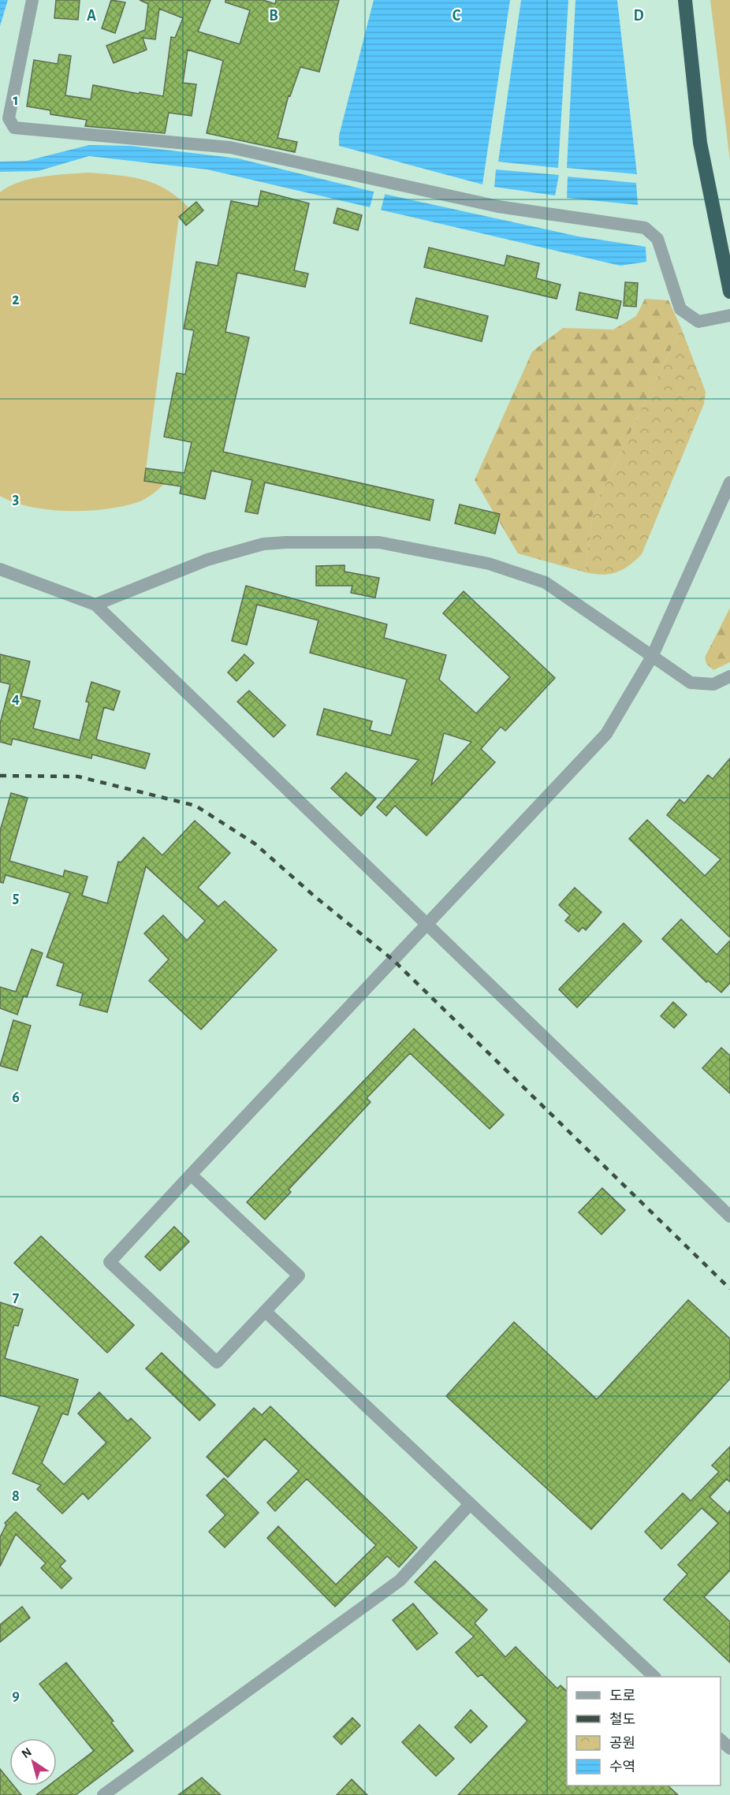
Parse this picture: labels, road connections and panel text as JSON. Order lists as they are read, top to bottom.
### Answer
{
  "legend": [
    "도로",
    "철도",
    "공원",
    "수역"
  ],
  "north": "top left",
  "grid": {
    "columns": [
      "A",
      "B",
      "C",
      "D"
    ],
    "rows": [
      "1",
      "2",
      "3",
      "4",
      "5",
      "6",
      "7",
      "8",
      "9"
    ]
  }
}
